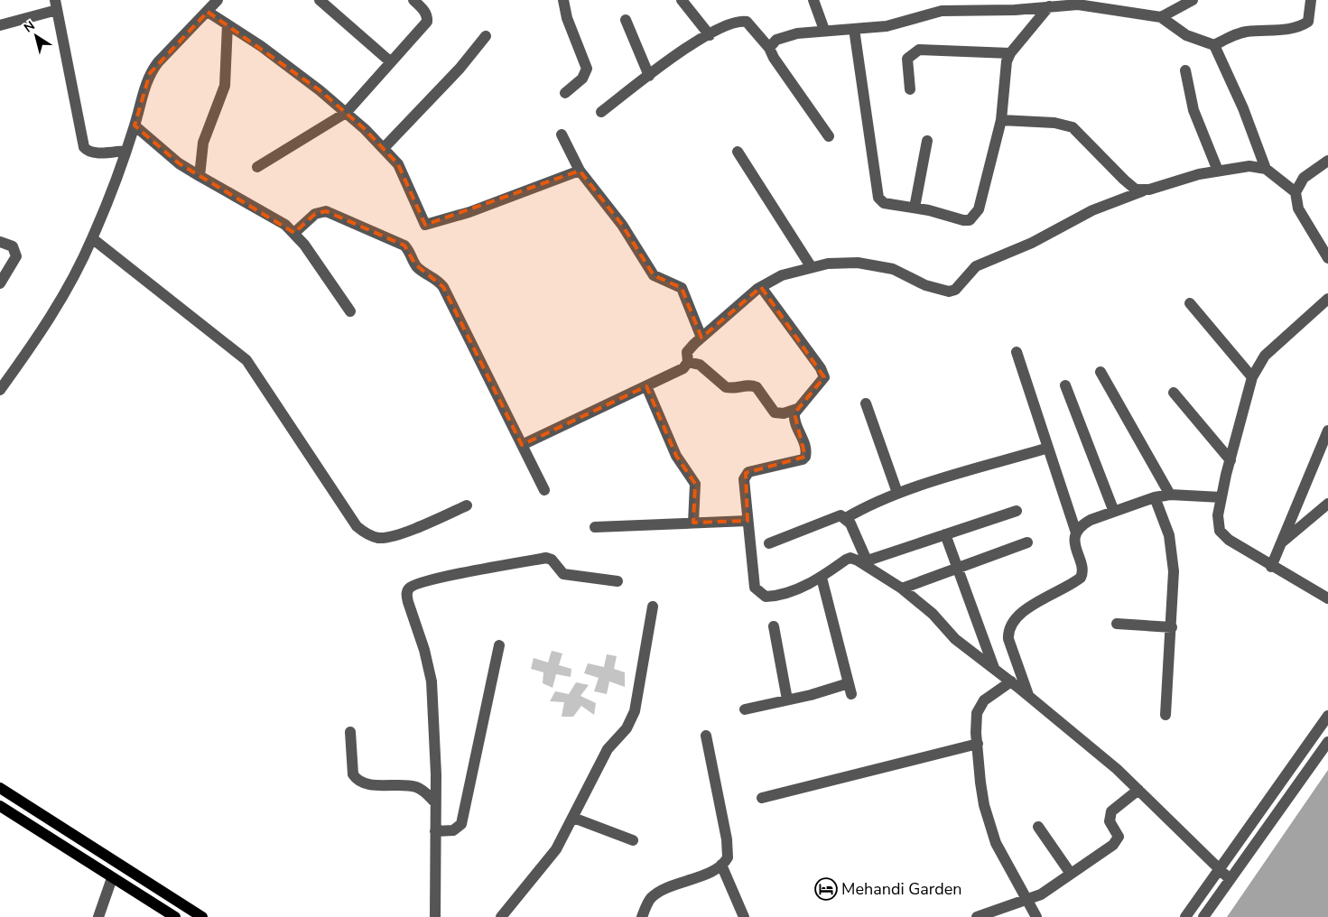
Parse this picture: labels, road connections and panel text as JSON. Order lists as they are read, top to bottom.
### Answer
{
  "places": {
    "hotel": ["Mehandi Garden"]
  },
  "north": "top left"
}
